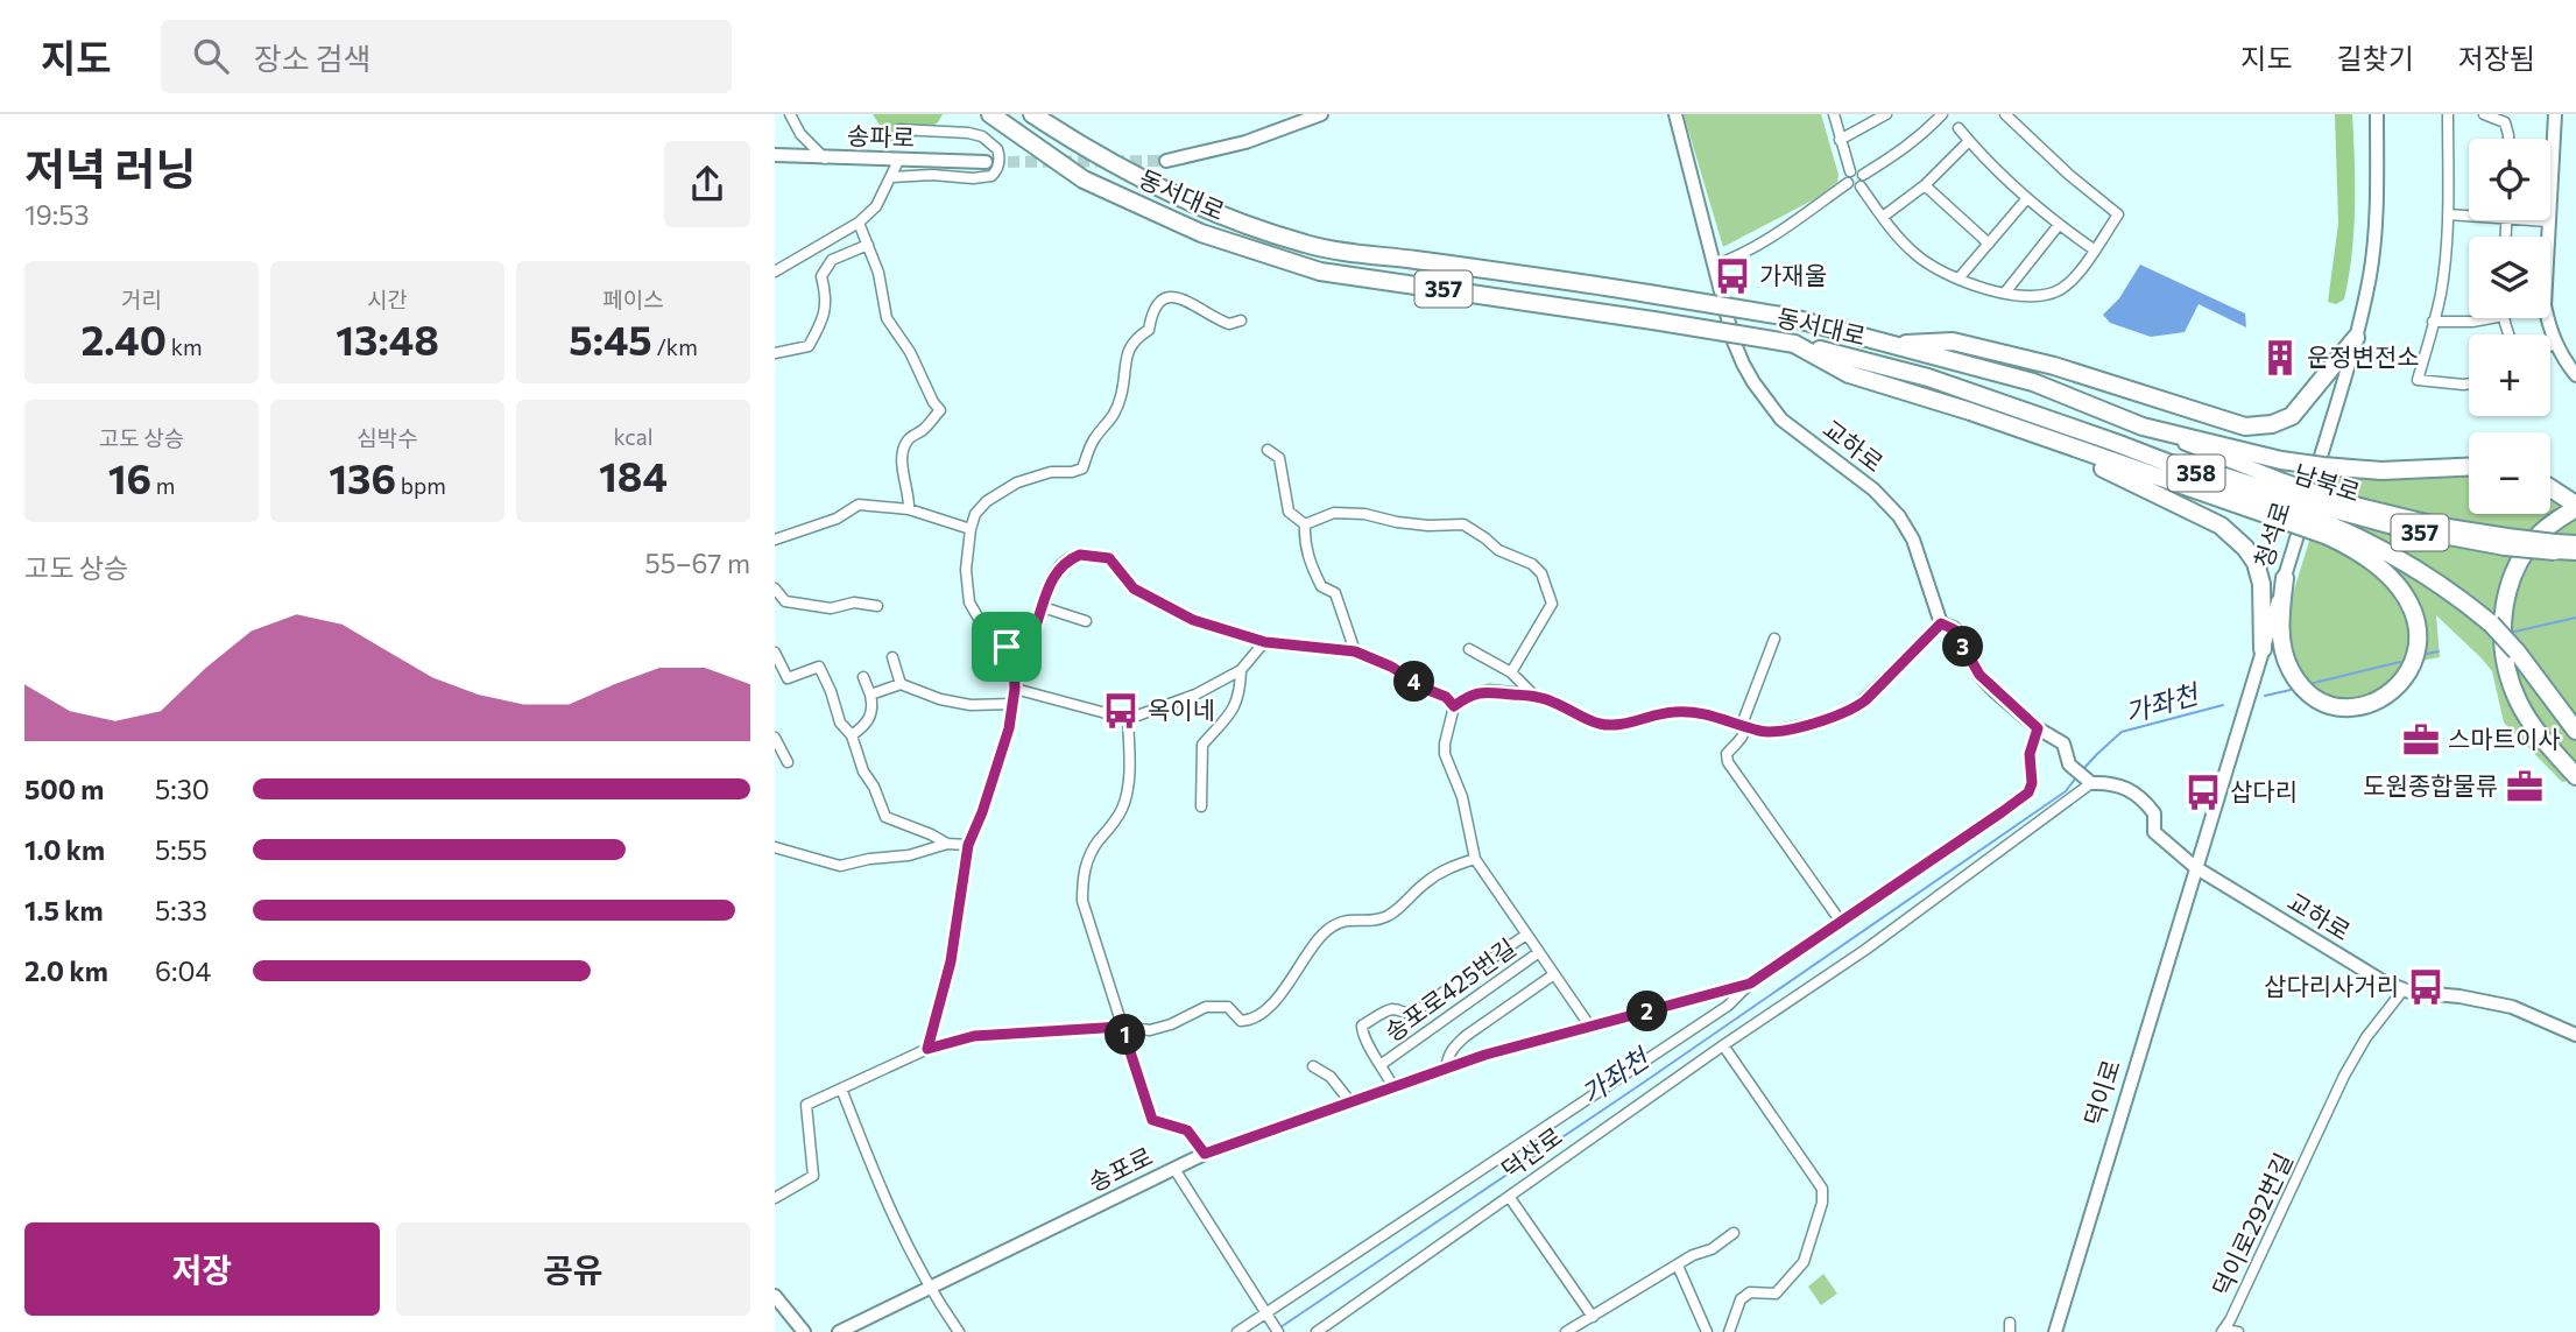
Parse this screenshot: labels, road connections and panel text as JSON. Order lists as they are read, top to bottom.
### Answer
{
  "streets": {
    "highway": ["동서대로", "357", "358"],
    "main road": ["남북로"],
    "street": [
      "송파로",
      "교하로",
      "청석로",
      "송포로425번길",
      "덕이로",
      "덕산로",
      "송포로",
      "덕이로292번길"
    ]
  },
  "crossings": [
    ["동서대로", "남북로"],
    ["교하로", "청석로"],
    ["교하로", "덕이로"],
    ["교하로", "덕산로"],
    ["교하로", "송포로"],
    ["교하로", "덕이로292번길"],
    ["청석로", "덕이로"],
    ["송포로425번길", "송포로"],
    ["덕산로", "송포로"]
  ],
  "water": ["가좌천"],
  "places": {
    "bus stop": [
      "가재울",
      "옥이네",
      "삽다리",
      "삽다리사거리"
    ],
    "building": ["운정변전소"],
    "office": ["스마트이사", "도원종합물류"]
  },
  "page": {
    "header": "지도",
    "search": "장소 검색",
    "nav": ["지도", "길찾기", "저장됨"],
    "heading": ["저녁 러닝", "19:53"],
    "map_buttons": ["+", "−"],
    "stats": [
      ["거리", "2.40 km"],
      ["시간", "13:48"],
      ["페이스", "5:45 /km"],
      ["고도 상승", "16 m"],
      ["심박수", "136 bpm"],
      ["kcal", "184"]
    ],
    "chart": ["고도 상승", "55–67 m"],
    "pins": [
      "3",
      "4",
      "2",
      "1"
    ],
    "list": [
      {
        "name": "500 m",
        "note": "5:30"
      },
      {
        "name": "1.0 km",
        "note": "5:55"
      },
      {
        "name": "1.5 km",
        "note": "5:33"
      },
      {
        "name": "2.0 km",
        "note": "6:04"
      }
    ],
    "buttons": ["저장", "공유"]
  }
}
